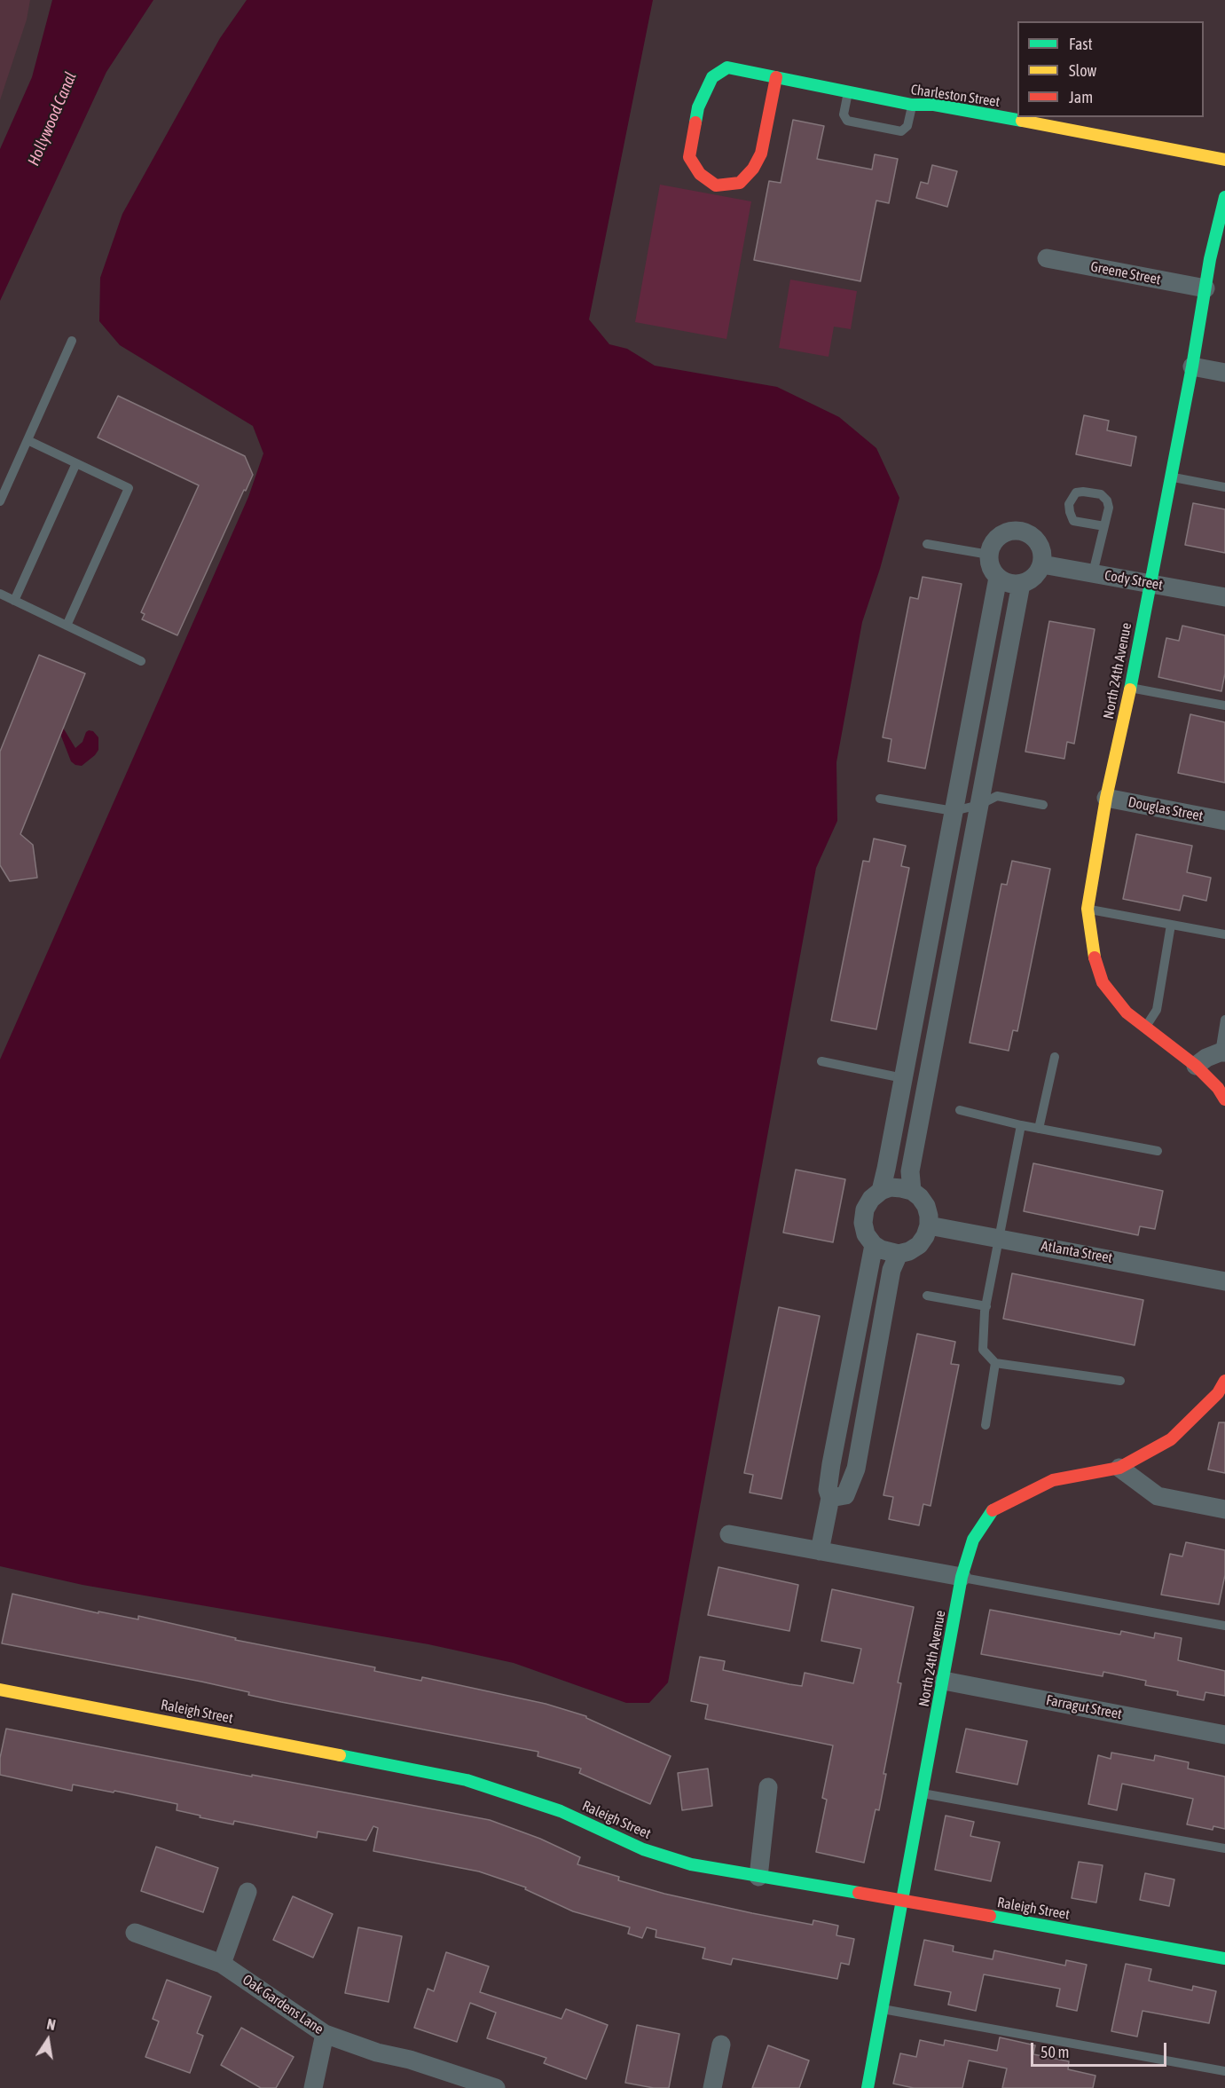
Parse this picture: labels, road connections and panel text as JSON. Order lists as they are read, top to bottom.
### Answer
{
  "streets": {
    "street": [
      "Charleston Street",
      "Greene Street",
      "Cody Street",
      "North 24th Avenue",
      "Douglas Street",
      "Atlanta Street",
      "Farragut Street",
      "Raleigh Street",
      "Oak Gardens Lane"
    ]
  },
  "crossings": [
    ["Greene Street", "North 24th Avenue"],
    ["Cody Street", "North 24th Avenue"],
    ["North 24th Avenue", "Douglas Street"],
    ["North 24th Avenue", "Farragut Street"],
    ["North 24th Avenue", "Raleigh Street"]
  ],
  "water": ["Hollywood Canal"],
  "legend": ["Fast", "Slow", "Jam"],
  "scale_bar": "50 m",
  "north": "top"
}
